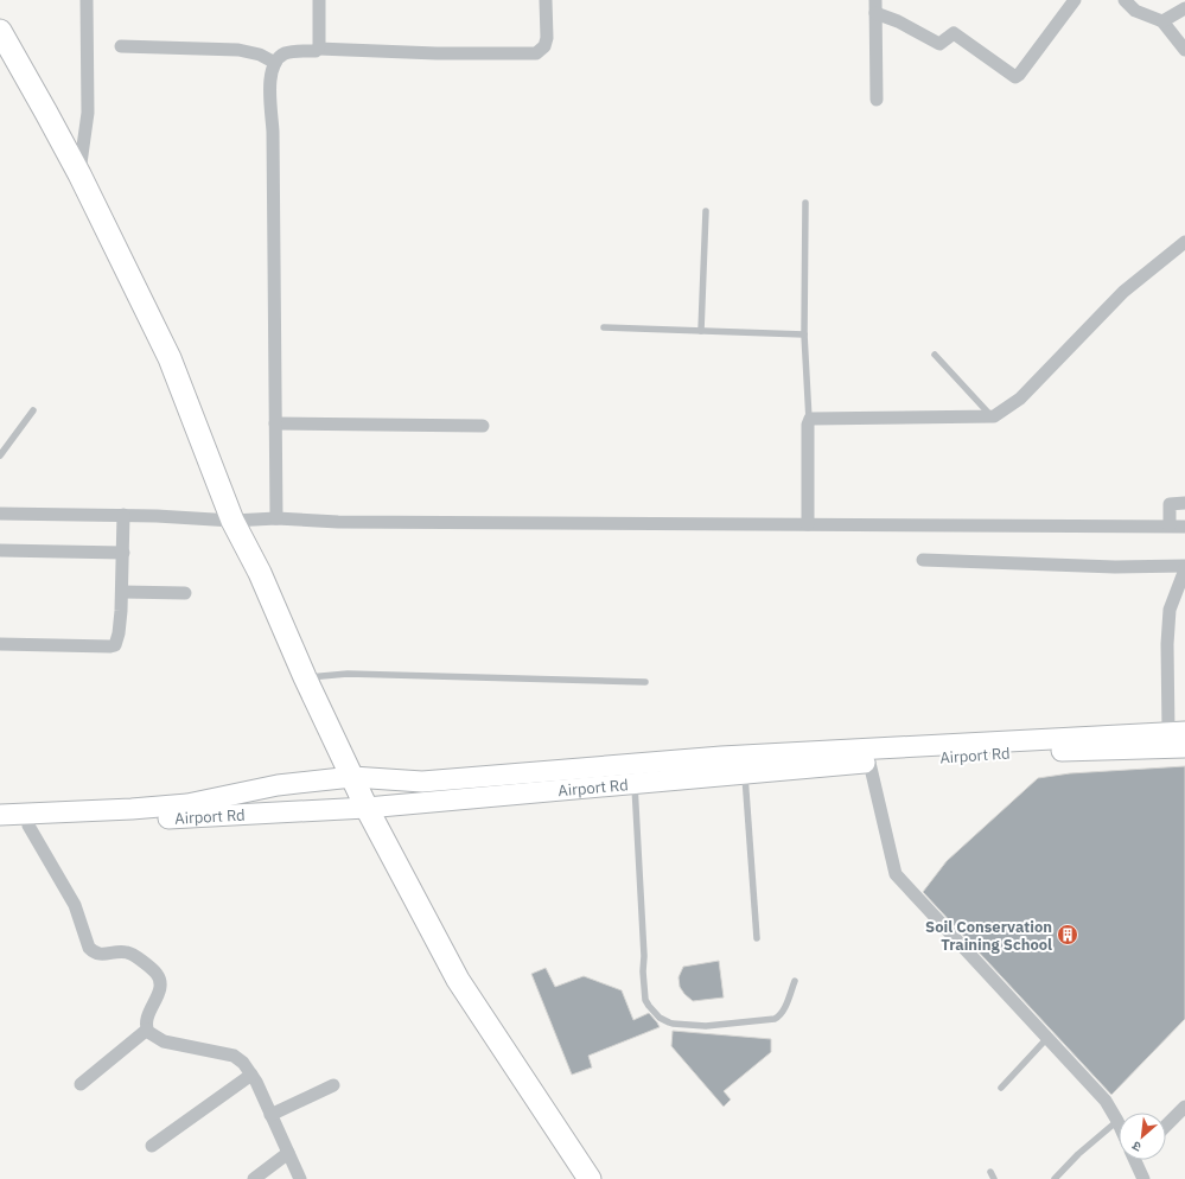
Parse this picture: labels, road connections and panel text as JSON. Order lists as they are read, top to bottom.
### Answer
{
  "streets": {
    "main road": ["Airport Rd"]
  },
  "places": {
    "building": ["Soil Conservation Training School"]
  },
  "north": "bottom left"
}
